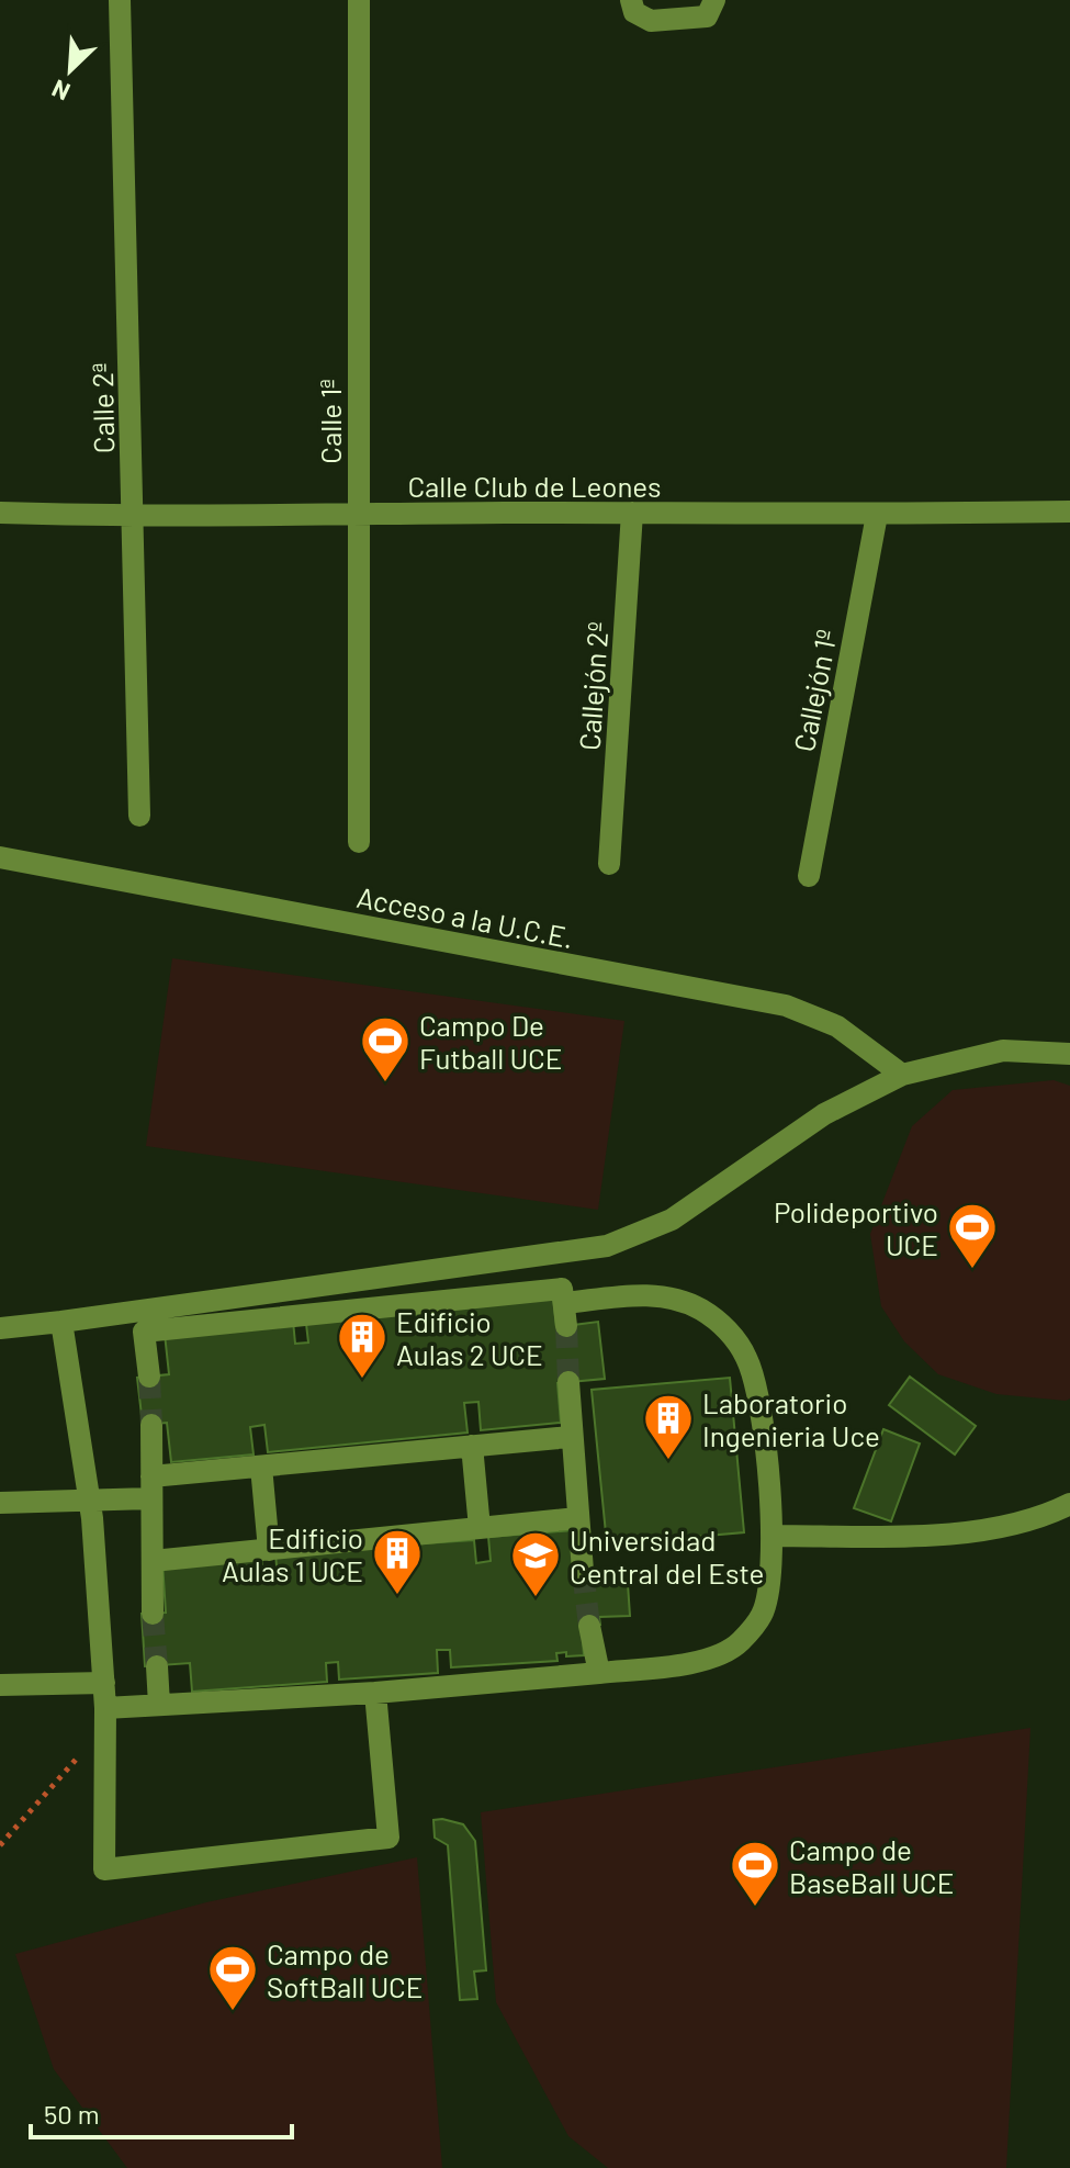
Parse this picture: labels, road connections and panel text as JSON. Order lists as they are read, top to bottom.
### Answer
{
  "streets": {
    "street": [
      "Calle 2ª",
      "Calle 1ª",
      "Calle Club de Leones",
      "Callejón 2º",
      "Callejón 1º",
      "Acceso a la U.C.E."
    ]
  },
  "crossings": [
    ["Calle 2ª", "Calle Club de Leones"],
    ["Calle 1ª", "Calle Club de Leones"],
    ["Calle Club de Leones", "Callejón 2º"],
    ["Calle Club de Leones", "Callejón 1º"]
  ],
  "places": {
    "sports": [
      "Campo De Futball UCE",
      "Polideportivo UCE",
      "Campo de BaseBall UCE",
      "Campo de SoftBall UCE"
    ],
    "building": ["Edificio Aulas 2 UCE", "Laboratorio Ingenieria Uce", "Edificio Aulas 1 UCE"],
    "school or university": ["Universidad Central del Este"]
  },
  "scale_bar": "50 m",
  "north": "bottom left"
}
